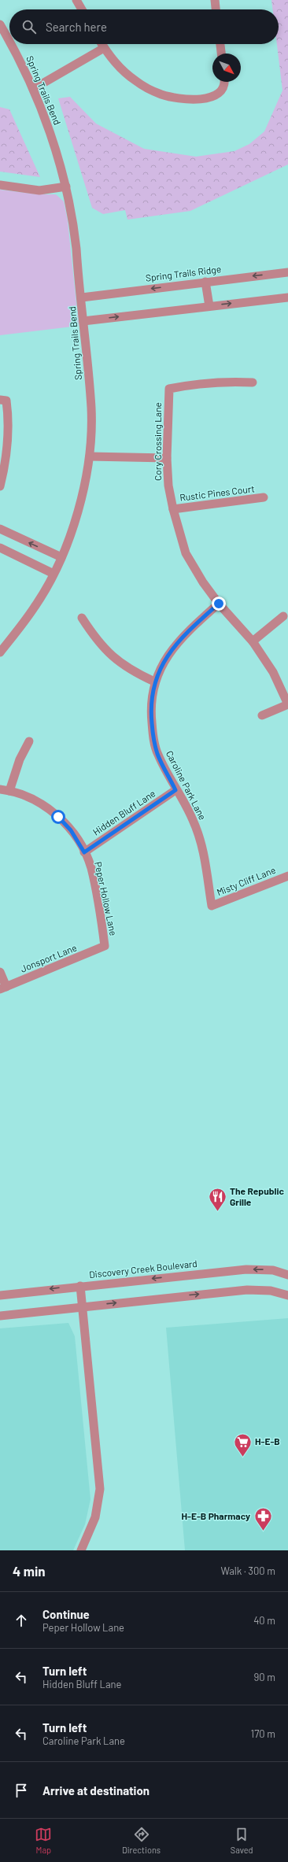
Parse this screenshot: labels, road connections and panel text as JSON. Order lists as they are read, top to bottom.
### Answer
{
  "streets": {
    "street": [
      "Spring Trails Bend",
      "Spring Trails Ridge",
      "Cory Crossing Lane",
      "Rustic Pines Court",
      "Caroline Park Lane",
      "Hidden Bluff Lane",
      "Misty Cliff Lane",
      "Peper Hollow Lane",
      "Jonsport Lane",
      "Discovery Creek Boulevard"
    ]
  },
  "crossings": [
    ["Spring Trails Bend", "Spring Trails Ridge"],
    ["Cory Crossing Lane", "Rustic Pines Court"],
    ["Cory Crossing Lane", "Caroline Park Lane"],
    ["Caroline Park Lane", "Hidden Bluff Lane"],
    ["Caroline Park Lane", "Misty Cliff Lane"],
    ["Hidden Bluff Lane", "Peper Hollow Lane"],
    ["Peper Hollow Lane", "Jonsport Lane"]
  ],
  "places": {
    "restaurant": ["The Republic Grille"],
    "supermarket": ["H-E-B"],
    "pharmacy": ["H-E-B Pharmacy"]
  },
  "north": "bottom right",
  "page": {
    "search": "Search here",
    "heading": ["4 min", "Walk · 300 m"],
    "list": [
      ["Continue", "Peper Hollow Lane", "40 m"],
      ["Turn left", "Hidden Bluff Lane", "90 m"],
      ["Turn left", "Caroline Park Lane", "170 m"],
      "Arrive at destination"
    ],
    "nav": ["Map", "Directions", "Saved"]
  }
}
